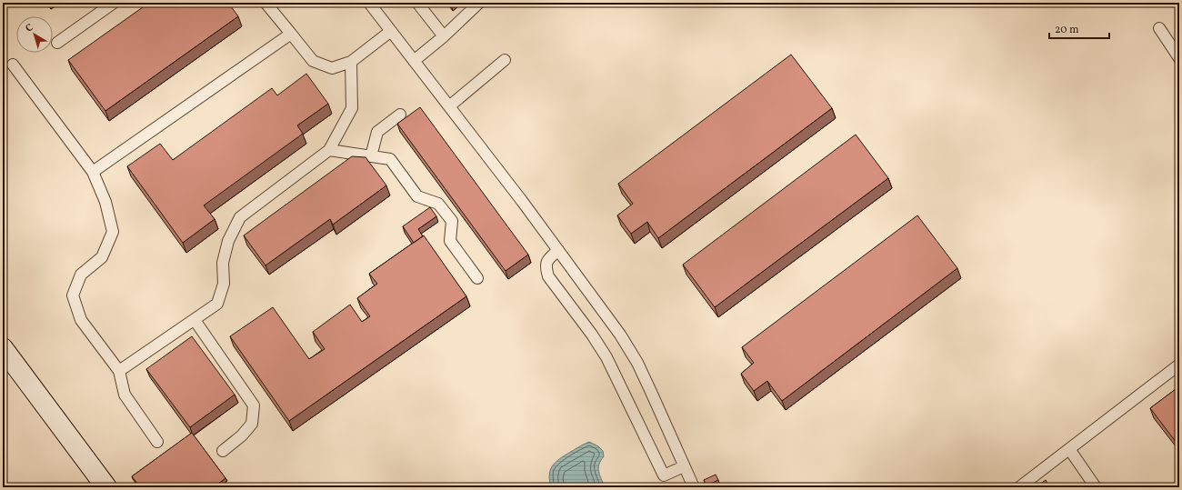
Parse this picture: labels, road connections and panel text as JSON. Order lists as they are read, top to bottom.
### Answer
{
  "scale_bar": "20 m",
  "north": "top left"
}
